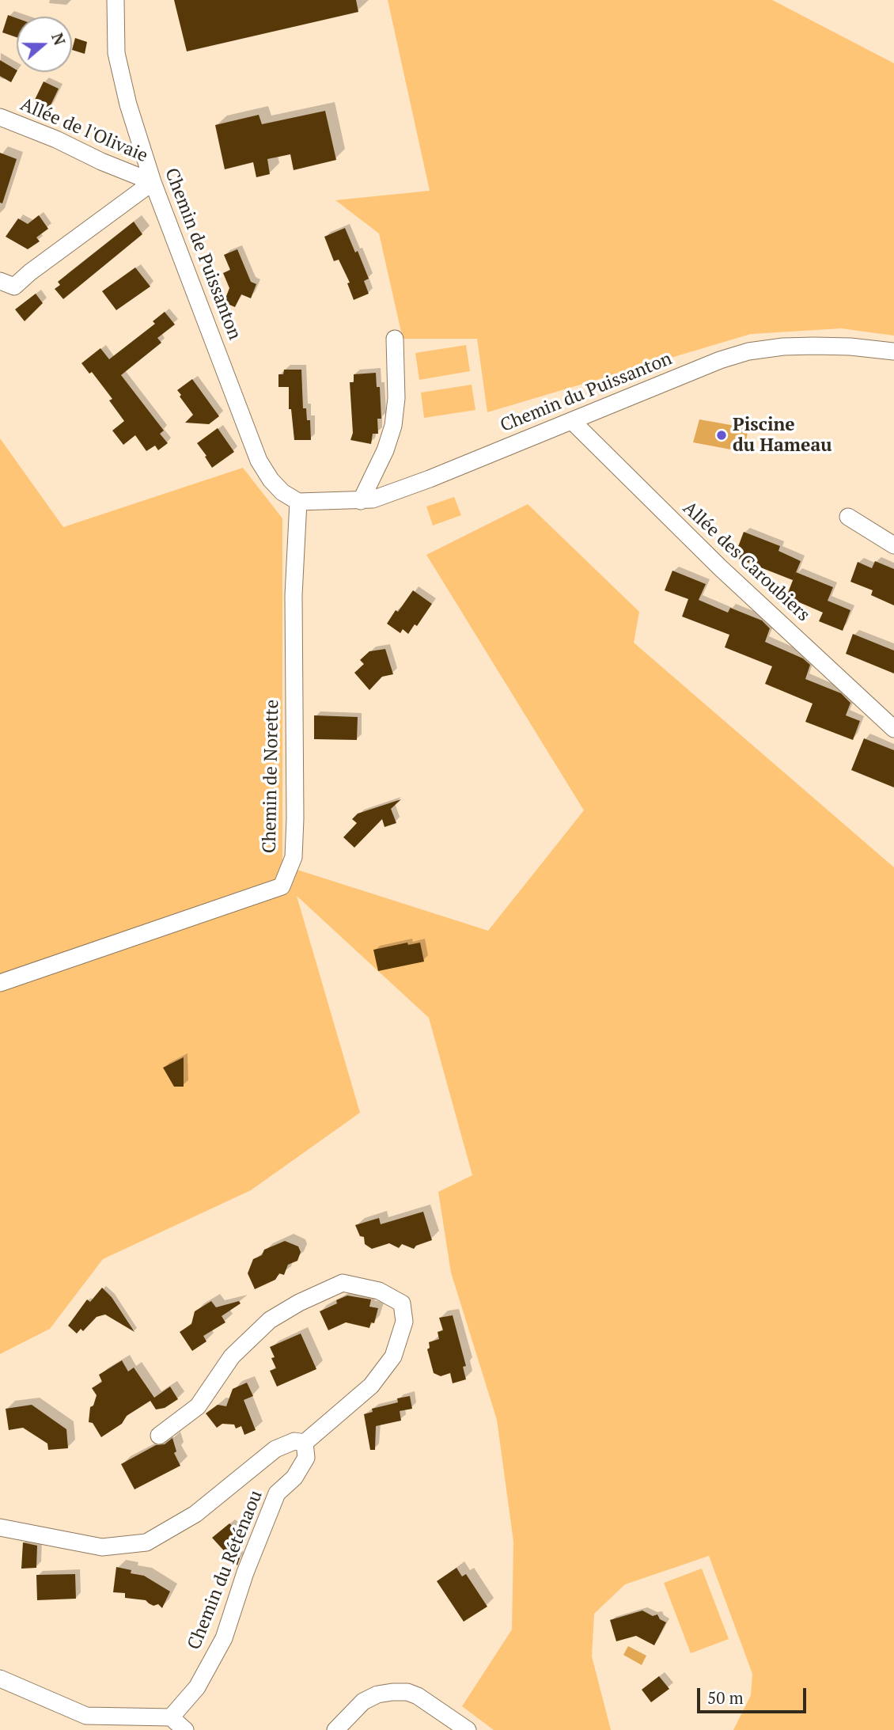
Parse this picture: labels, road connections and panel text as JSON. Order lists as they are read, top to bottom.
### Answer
{
  "streets": {
    "street": [
      "Allée de l'Olivaie",
      "Chemin de Puissanton",
      "Chemin du Puissanton",
      "Allée des Caroubiers",
      "Chemin de Norette",
      "Chemin du Réténaou"
    ]
  },
  "crossings": [
    ["Allée de l'Olivaie", "Chemin de Puissanton"],
    ["Chemin de Puissanton", "Chemin du Puissanton"],
    ["Chemin de Puissanton", "Chemin de Norette"],
    ["Chemin du Puissanton", "Allée des Caroubiers"],
    ["Chemin du Puissanton", "Chemin de Norette"]
  ],
  "places": ["Piscine du Hameau"],
  "scale_bar": "50 m",
  "north": "right"
}
